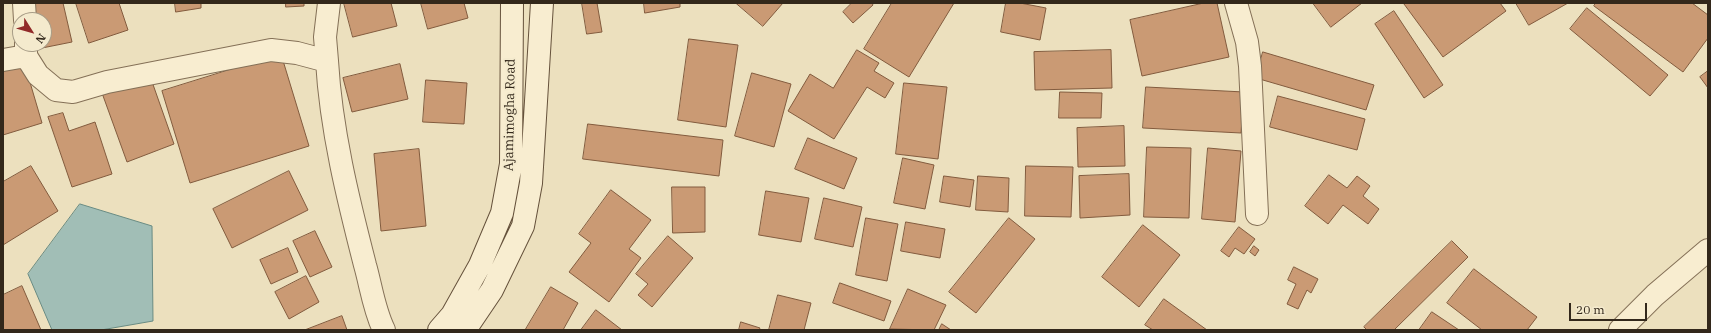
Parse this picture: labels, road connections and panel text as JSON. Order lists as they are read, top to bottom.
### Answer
{
  "streets": {
    "street": ["Ajamimogha Road"]
  },
  "scale_bar": "20 m",
  "north": "bottom right"
}
